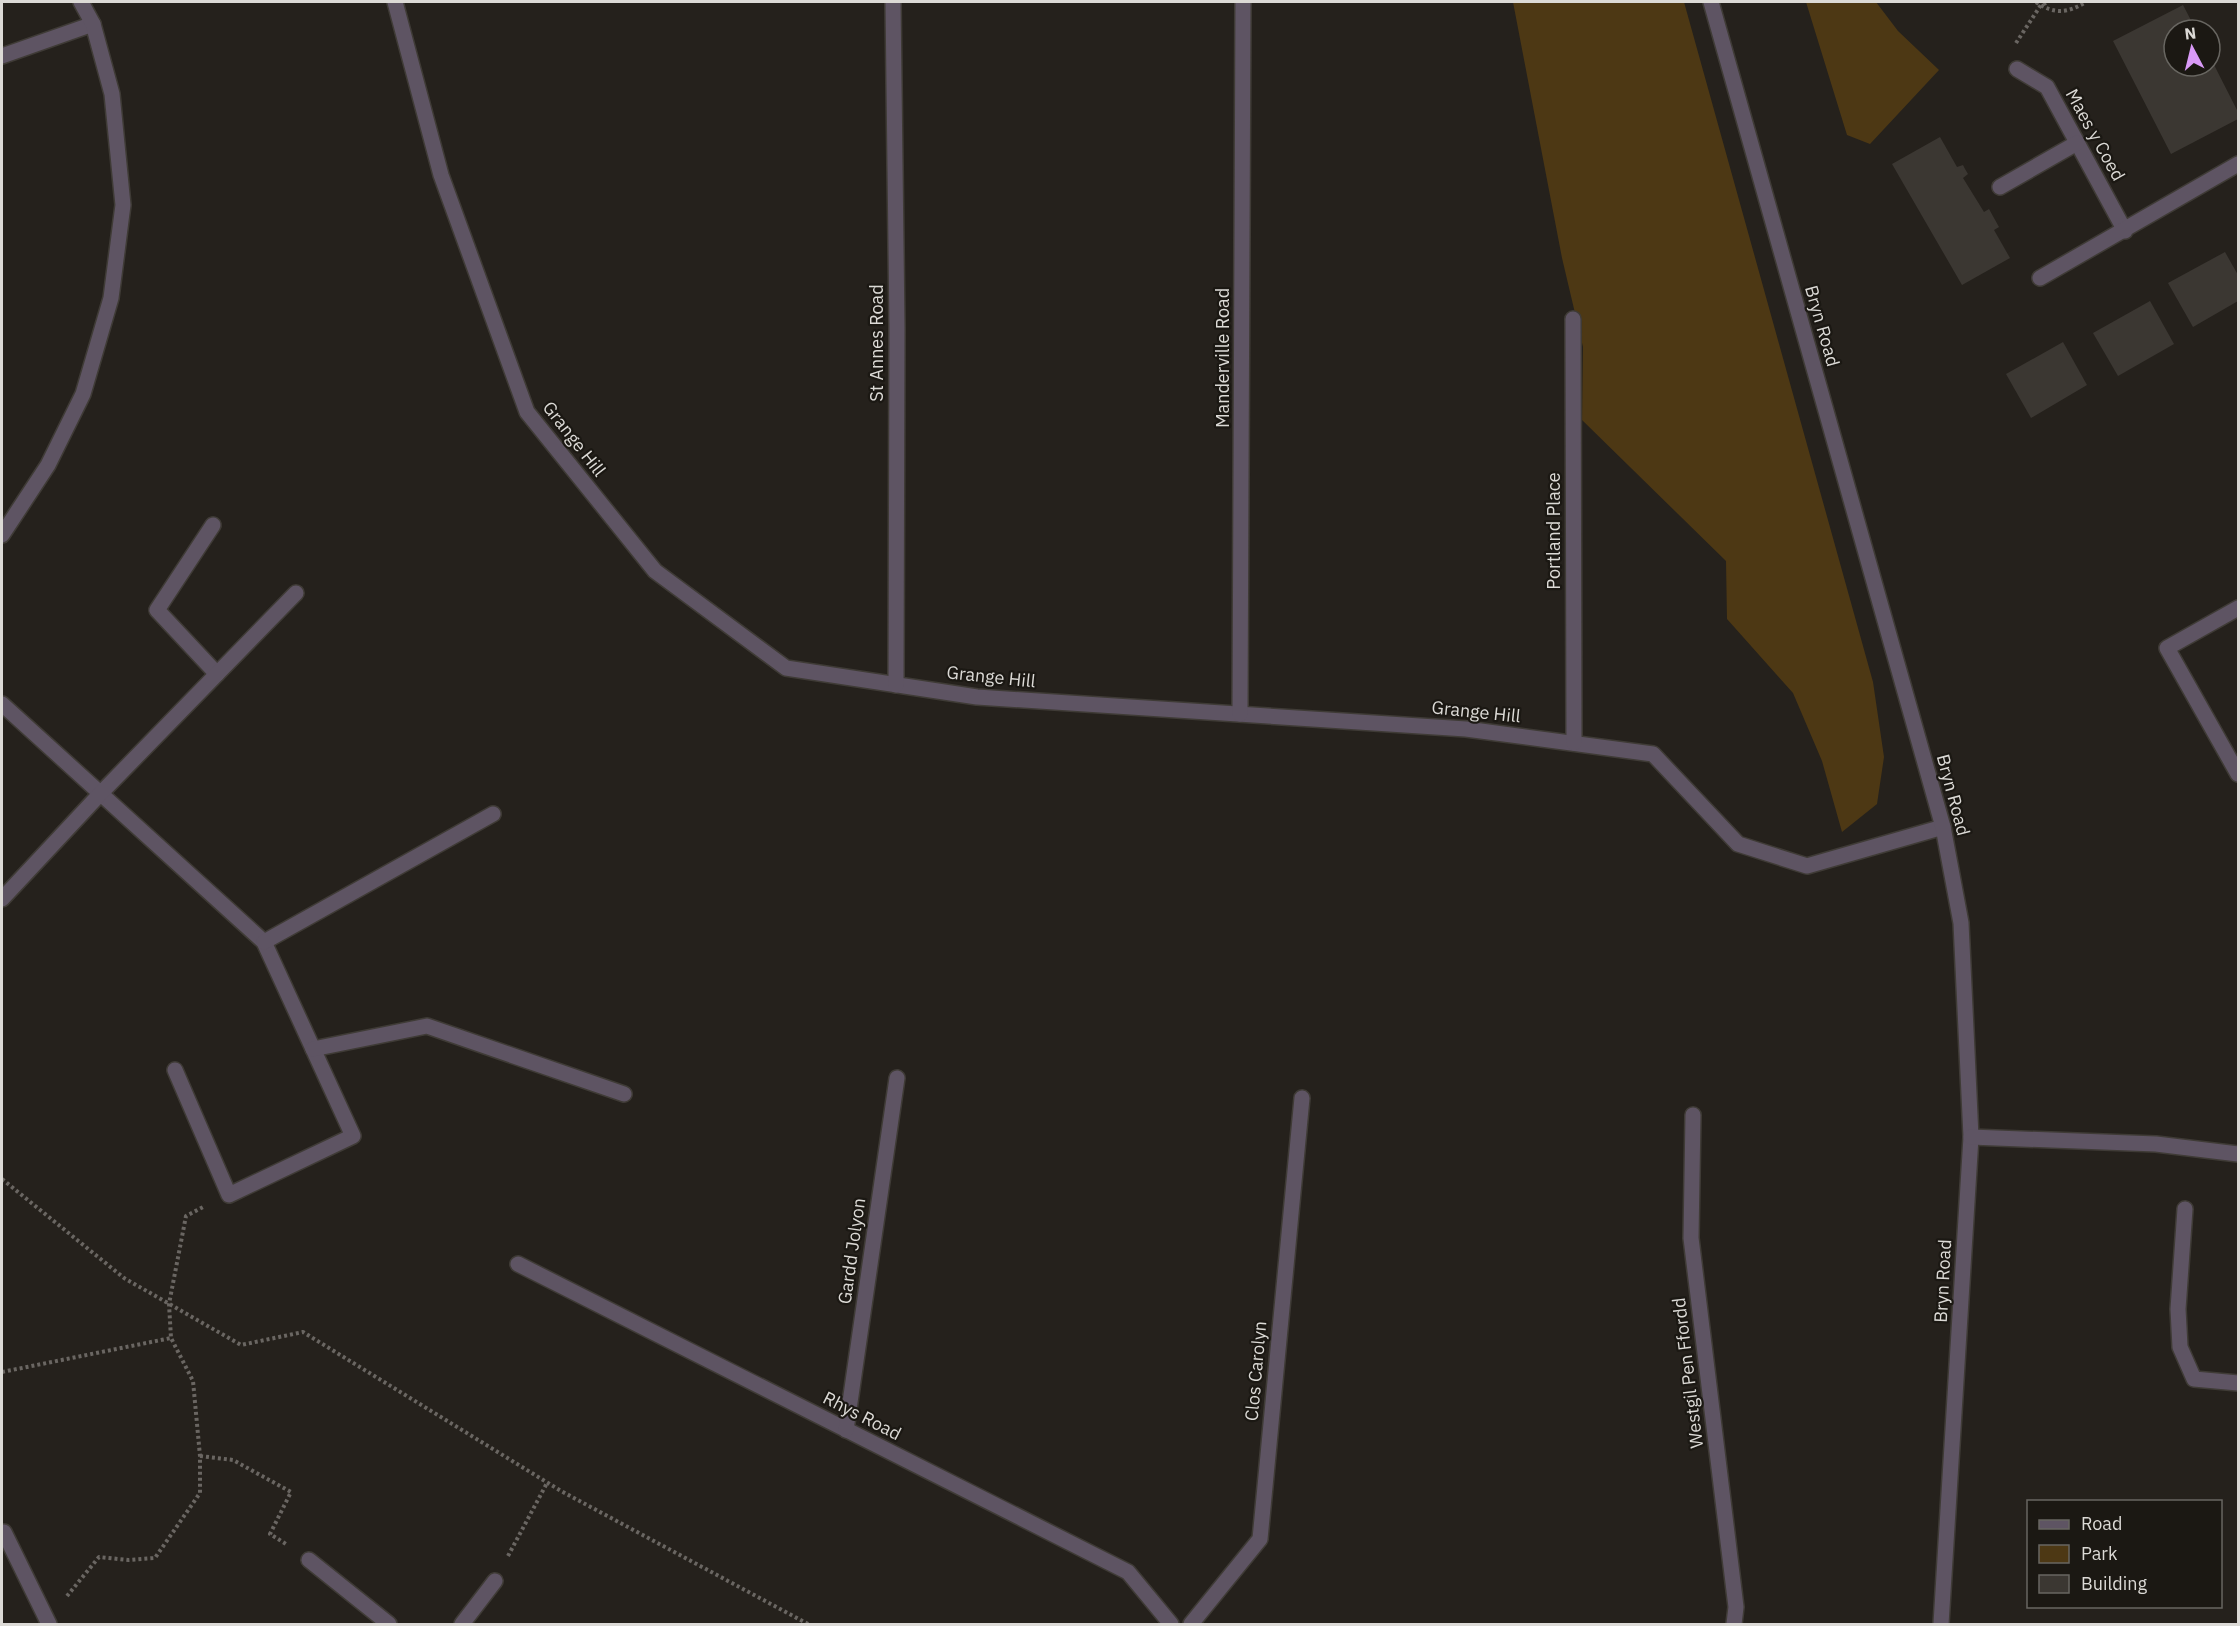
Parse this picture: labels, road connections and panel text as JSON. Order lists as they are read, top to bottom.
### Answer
{
  "streets": {
    "street": [
      "Maes y Coed",
      "Bryn Road",
      "St Annes Road",
      "Manderville Road",
      "Grange Hill",
      "Portland Place",
      "Gardd Jolyon",
      "Clos Carolyn",
      "Westgil Pen Ffordd",
      "Rhys Road"
    ]
  },
  "crossings": [
    ["Bryn Road", "Grange Hill"],
    ["St Annes Road", "Grange Hill"],
    ["Manderville Road", "Grange Hill"],
    ["Grange Hill", "Portland Place"],
    ["Gardd Jolyon", "Rhys Road"]
  ],
  "legend": ["Road", "Park", "Building"],
  "north": "top"
}
